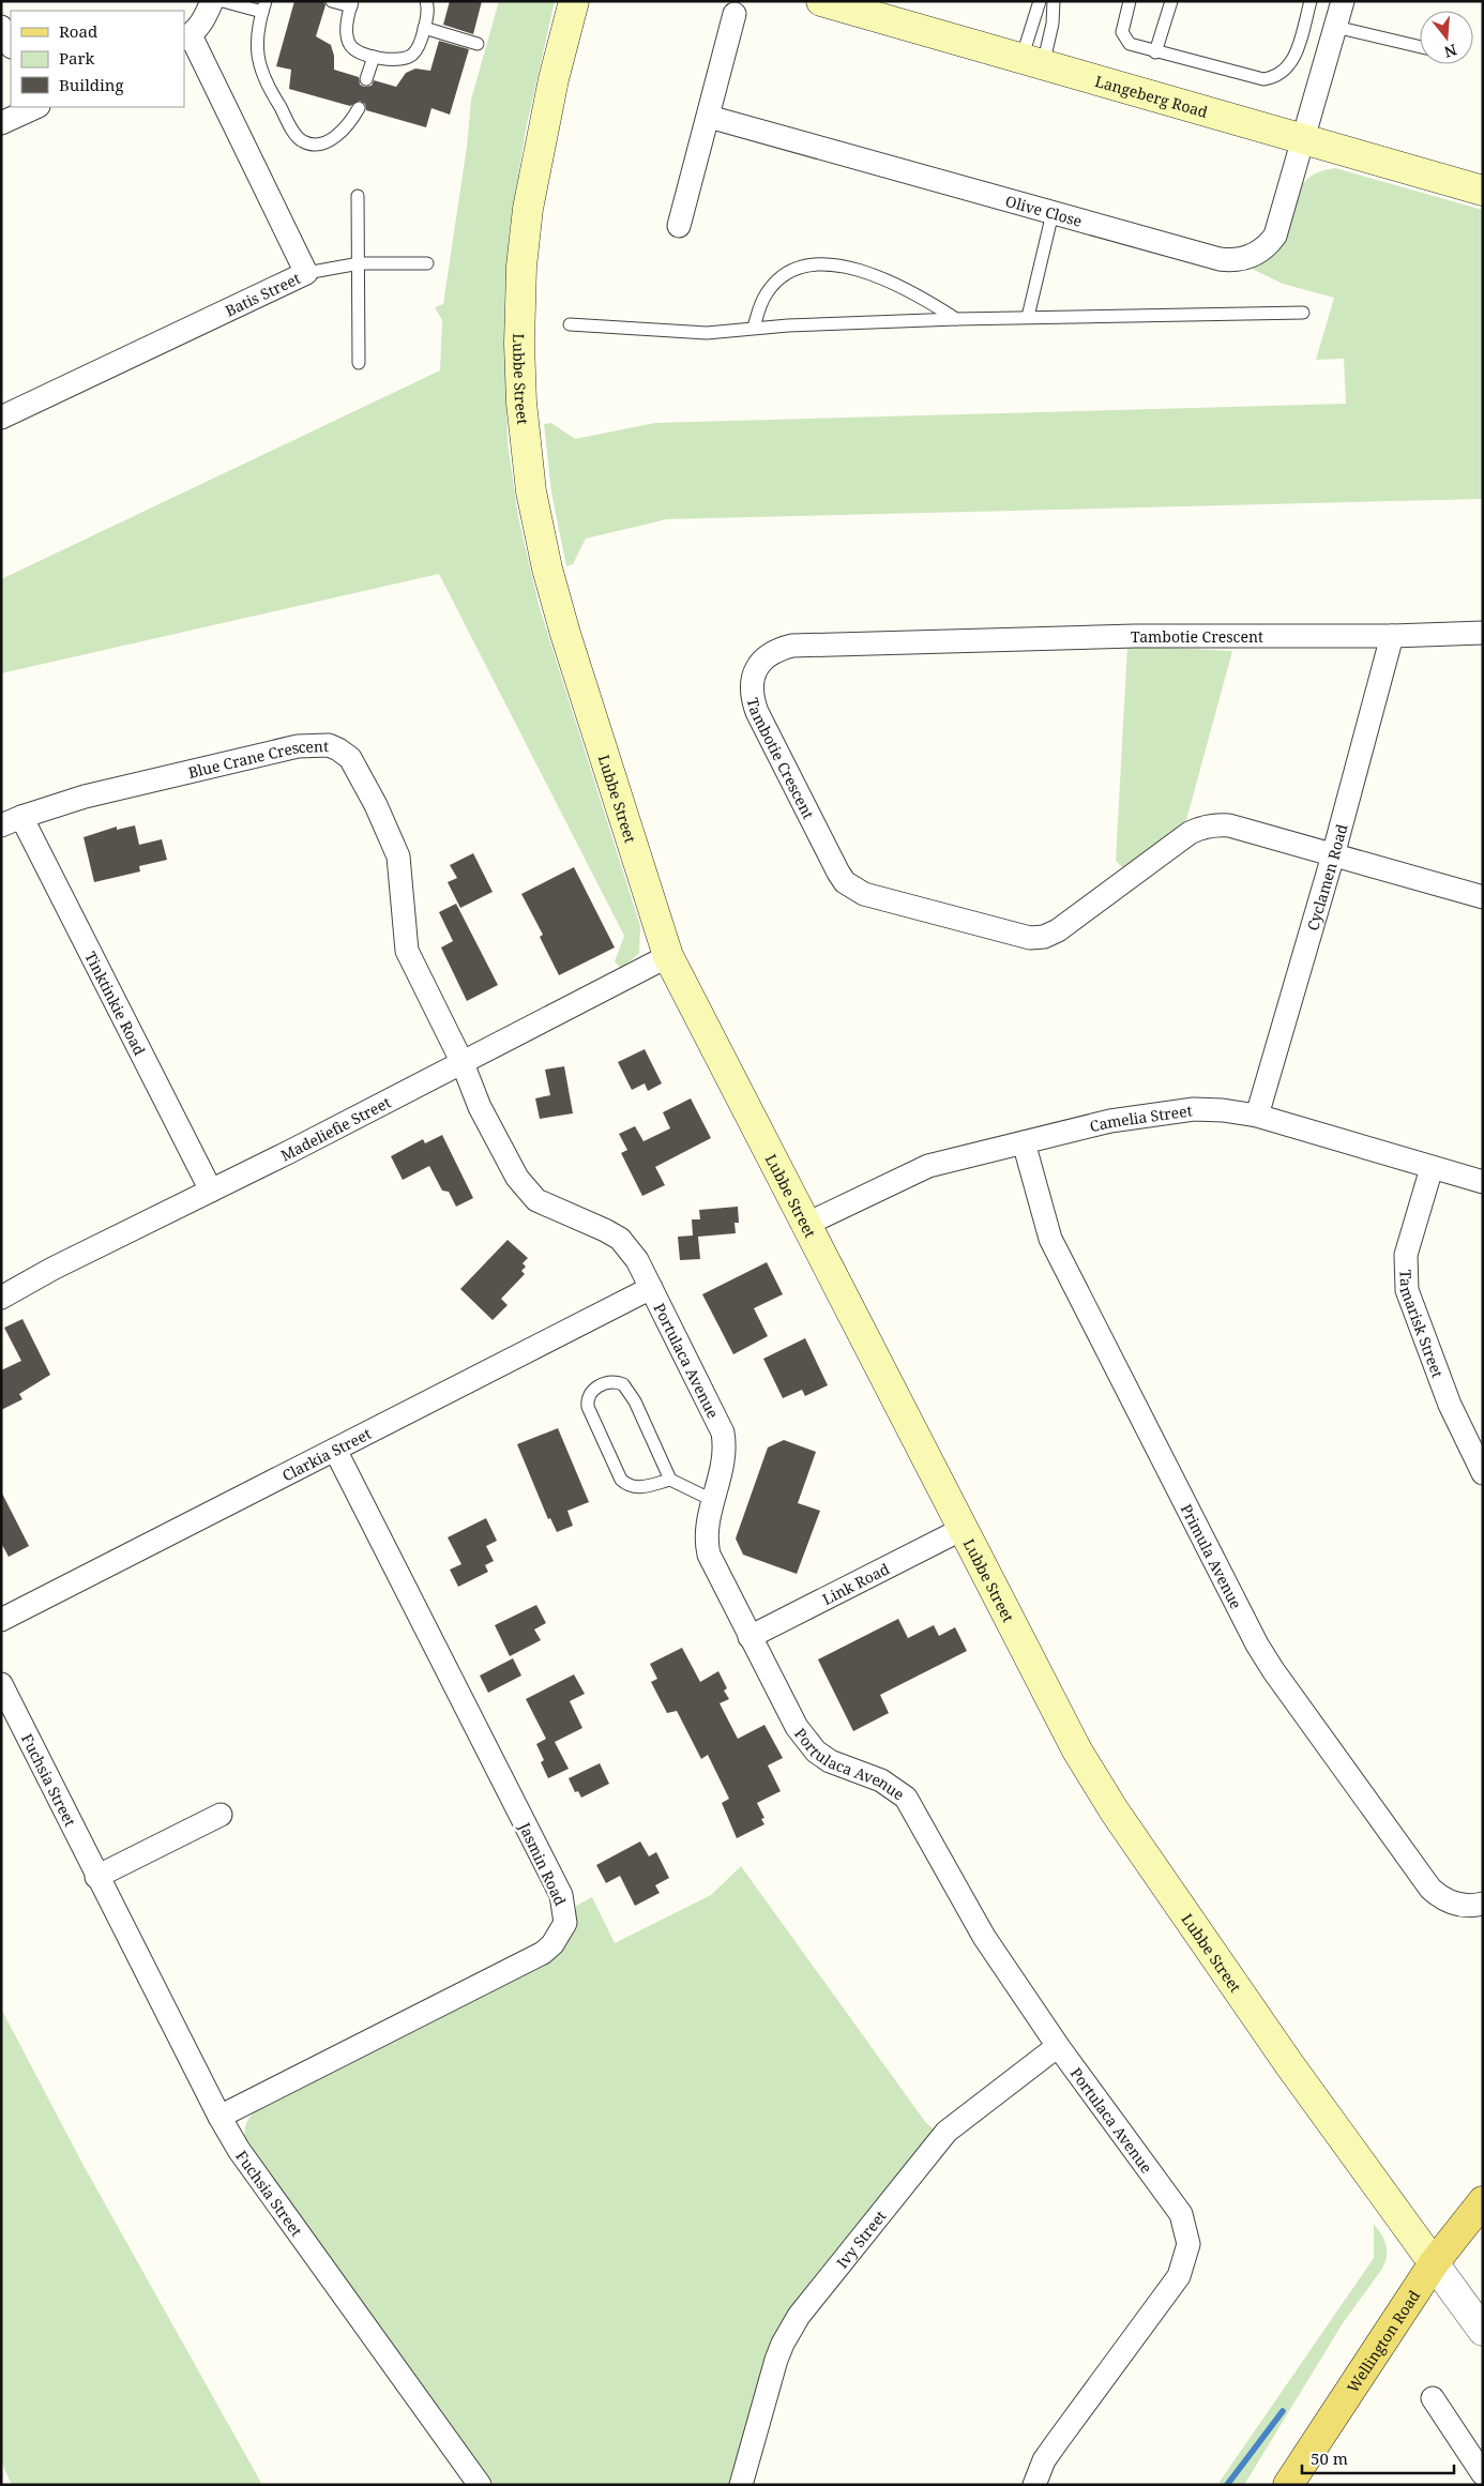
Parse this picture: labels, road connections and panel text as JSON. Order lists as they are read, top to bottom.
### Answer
{
  "streets": {
    "main road": ["Langeberg Road", "Lubbe Street", "Wellington Road"],
    "street": [
      "Olive Close",
      "Batis Street",
      "Tambotie Crescent",
      "Blue Crane Crescent",
      "Cyclamen Road",
      "Tinktinkie Road",
      "Camelia Street",
      "Madeliefie Street",
      "Tamarisk Street",
      "Portulaca Avenue",
      "Clarkia Street",
      "Primula Avenue",
      "Link Road",
      "Fuchsia Street",
      "Jasmin Road",
      "Ivy Street"
    ]
  },
  "crossings": [
    ["Langeberg Road", "Olive Close"],
    ["Lubbe Street", "Camelia Street"],
    ["Lubbe Street", "Madeliefie Street"],
    ["Lubbe Street", "Link Road"],
    ["Lubbe Street", "Wellington Road"],
    ["Tambotie Crescent", "Cyclamen Road"],
    ["Blue Crane Crescent", "Tinktinkie Road"],
    ["Blue Crane Crescent", "Madeliefie Street"],
    ["Blue Crane Crescent", "Portulaca Avenue"],
    ["Cyclamen Road", "Camelia Street"],
    ["Tinktinkie Road", "Madeliefie Street"],
    ["Camelia Street", "Tamarisk Street"],
    ["Camelia Street", "Primula Avenue"],
    ["Madeliefie Street", "Portulaca Avenue"],
    ["Portulaca Avenue", "Clarkia Street"],
    ["Portulaca Avenue", "Link Road"],
    ["Portulaca Avenue", "Ivy Street"],
    ["Clarkia Street", "Jasmin Road"],
    ["Fuchsia Street", "Jasmin Road"]
  ],
  "legend": ["Road", "Park", "Building"],
  "scale_bar": "50 m",
  "north": "bottom"
}
